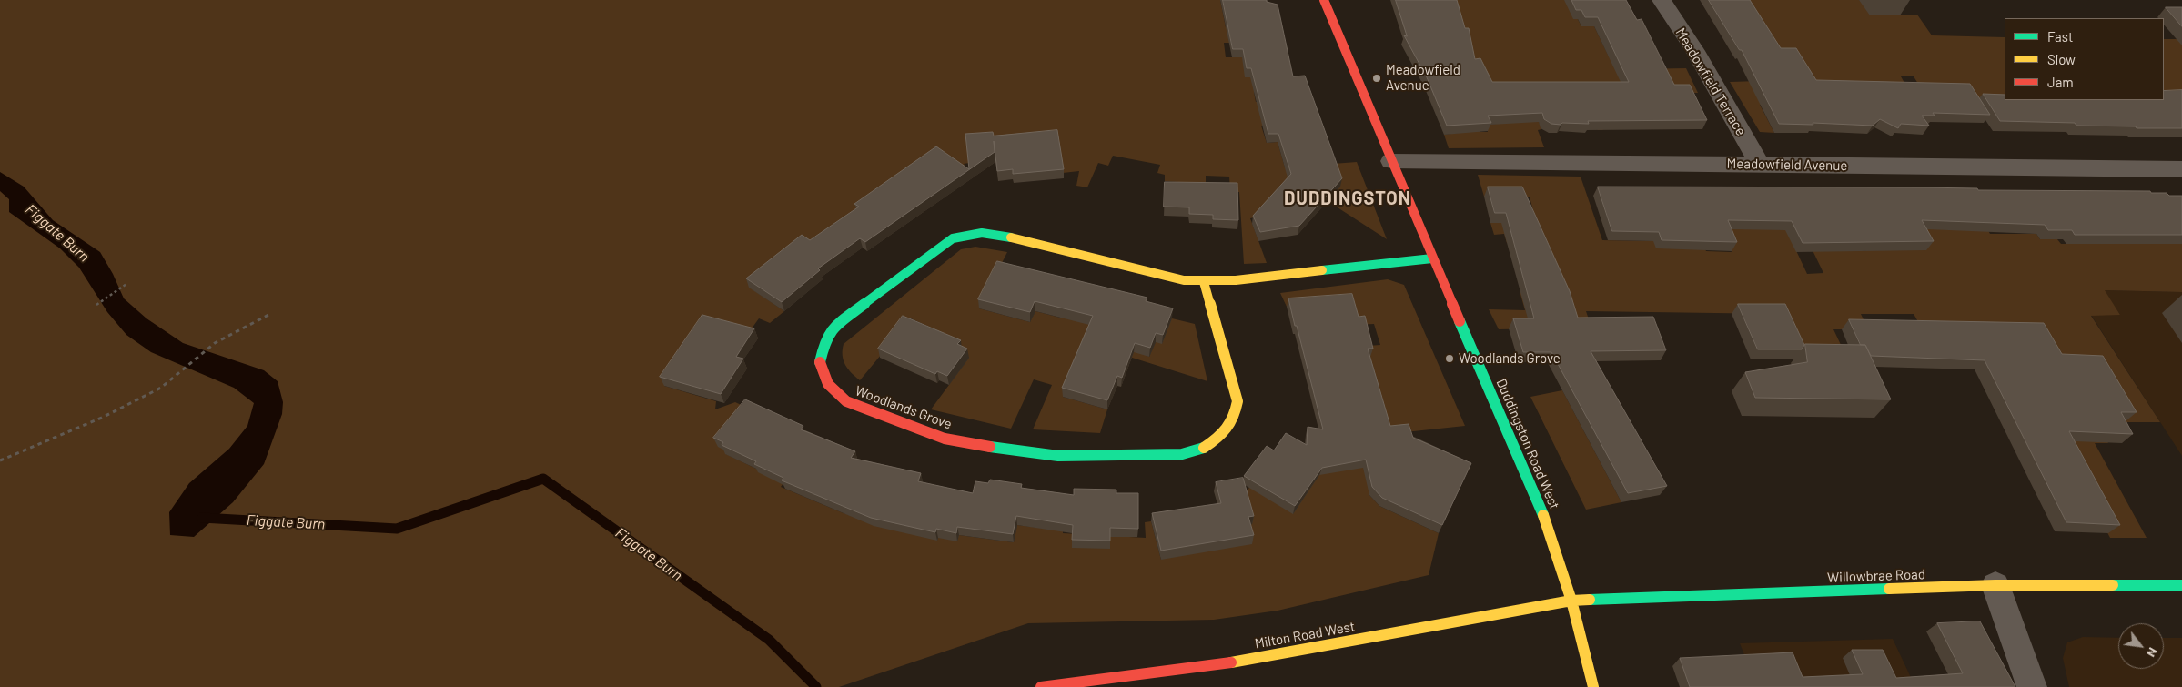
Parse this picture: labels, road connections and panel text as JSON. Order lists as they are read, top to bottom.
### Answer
{
  "streets": {
    "street": [
      "Meadowfield Terrace",
      "Meadowfield Avenue",
      "Woodlands Grove",
      "Duddingston Road West",
      "Willowbrae Road",
      "Milton Road West"
    ]
  },
  "crossings": [
    ["Meadowfield Terrace", "Meadowfield Avenue"],
    ["Meadowfield Avenue", "Duddingston Road West"],
    ["Woodlands Grove", "Duddingston Road West"],
    ["Duddingston Road West", "Willowbrae Road"],
    ["Duddingston Road West", "Milton Road West"],
    ["Willowbrae Road", "Milton Road West"]
  ],
  "districts": ["DUDDINGSTON"],
  "water": ["Figgate Burn"],
  "places": ["Meadowfield Avenue", "Woodlands Grove"],
  "legend": ["Fast", "Slow", "Jam"],
  "north": "bottom right"
}
